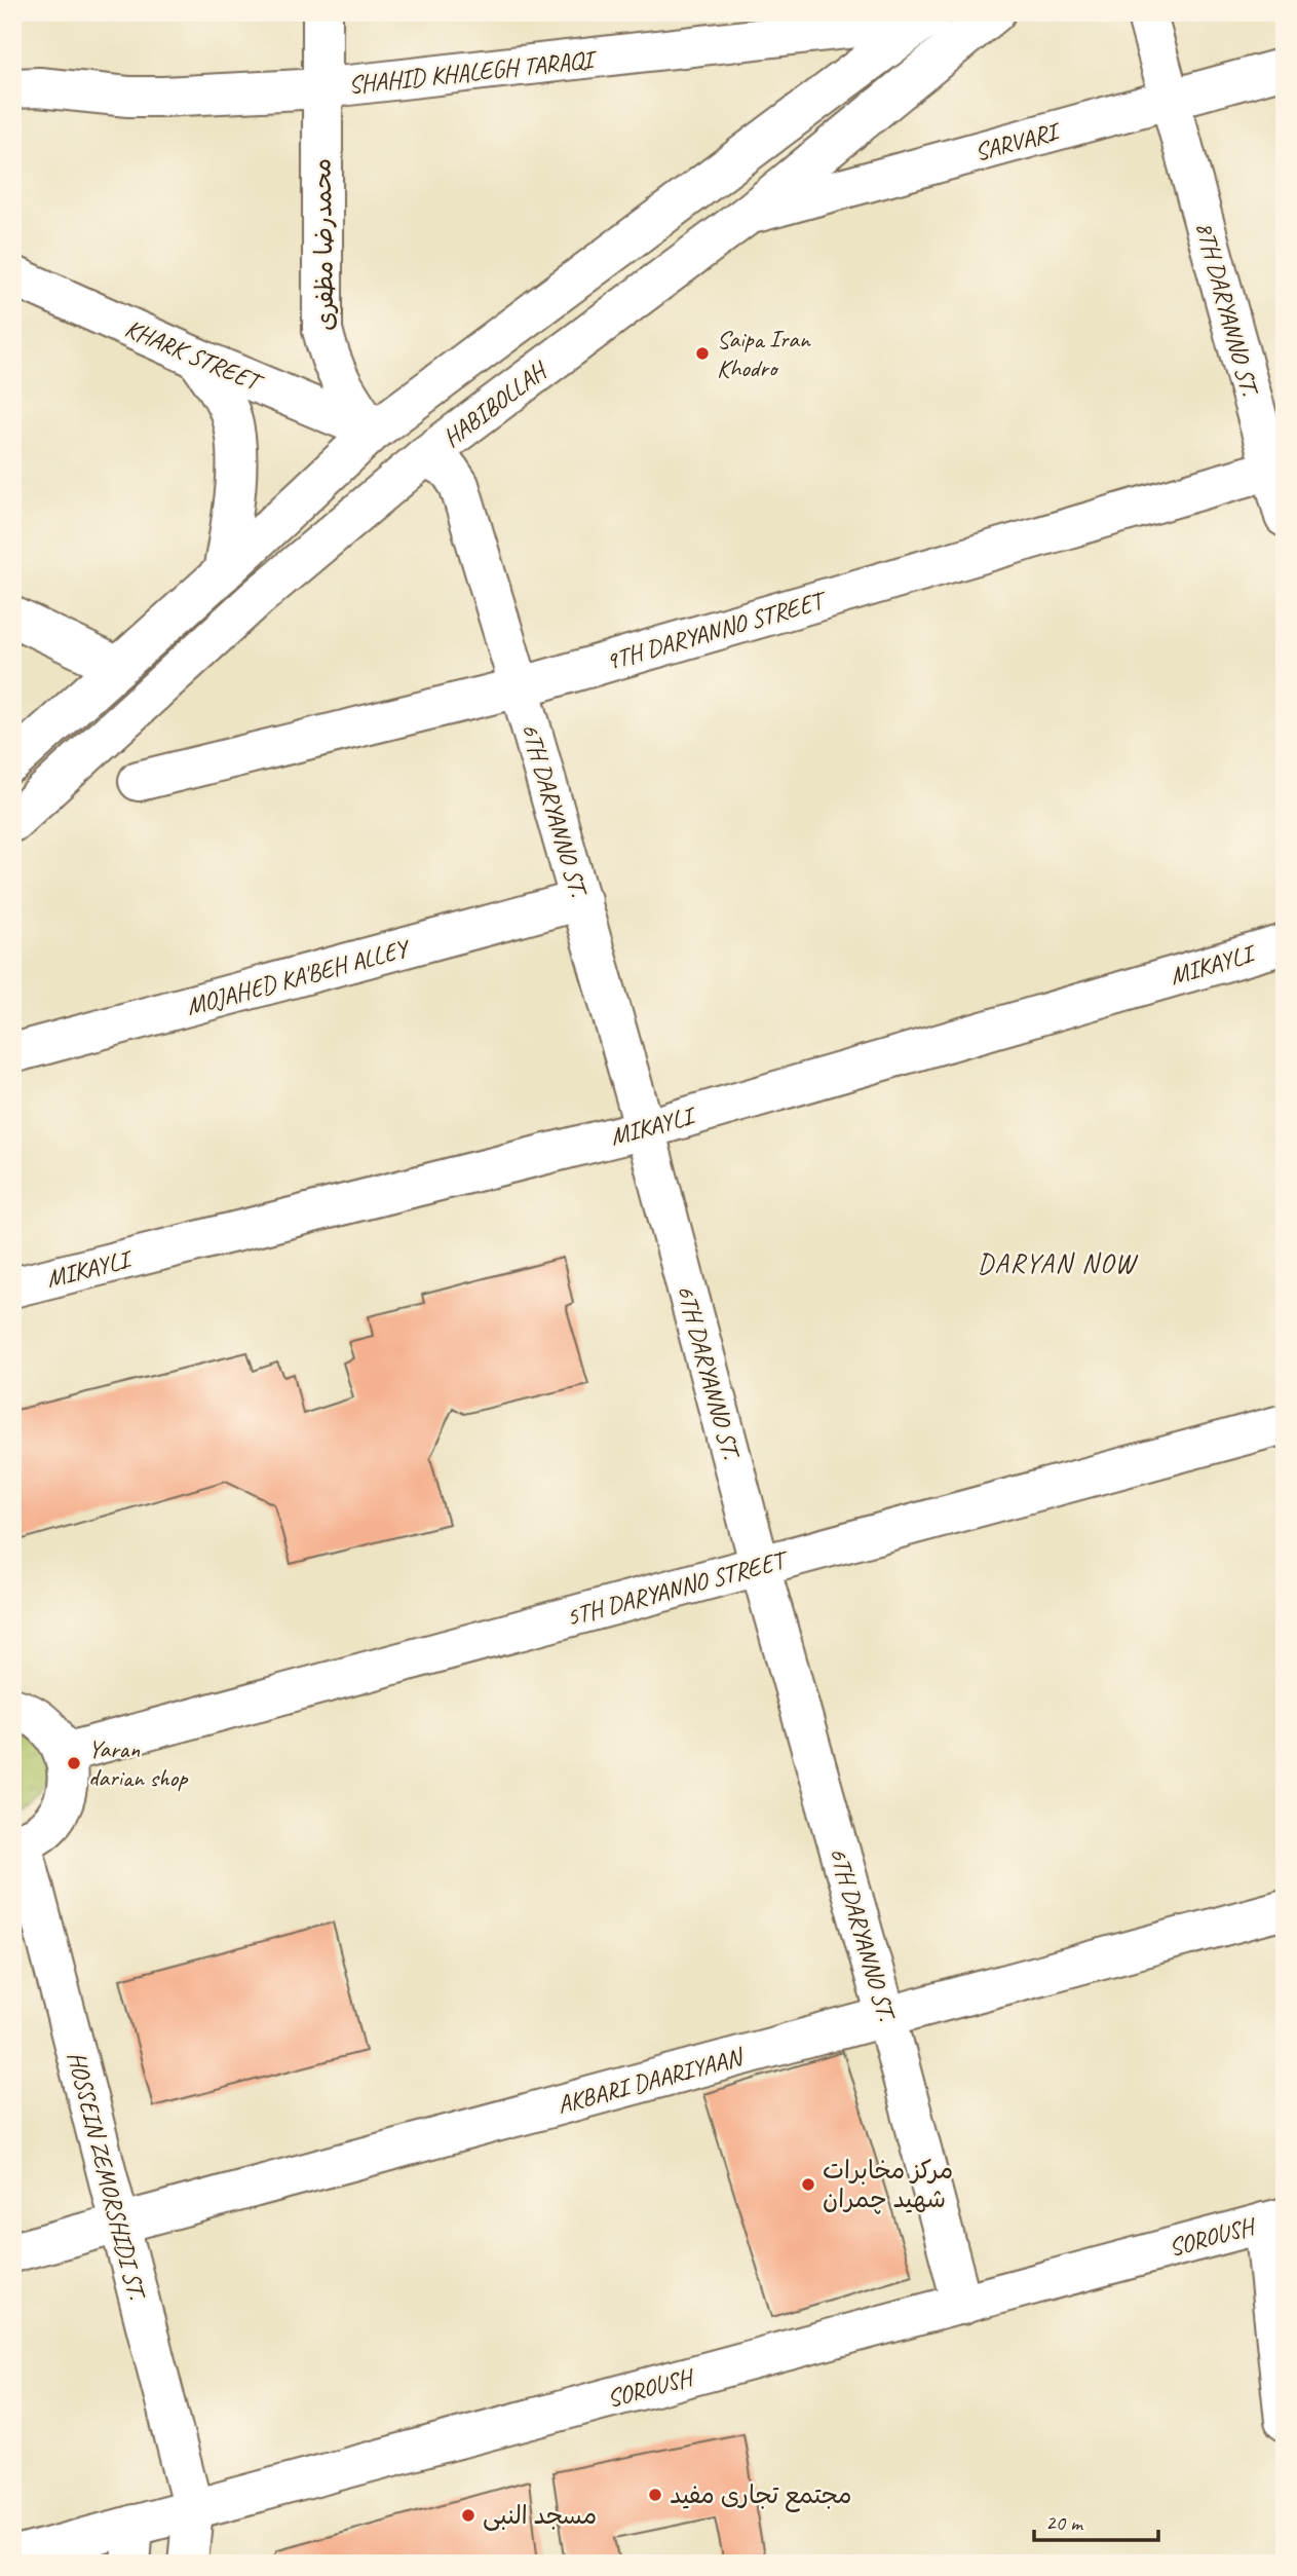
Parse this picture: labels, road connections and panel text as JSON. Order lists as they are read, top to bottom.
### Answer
{
  "streets": {
    "street": [
      "SHAHID KHALEGH TARAQI",
      "SARVARI",
      "محمدرضا مظفری",
      "8TH DARYANNO ST.",
      "KHARK STREET",
      "HABIBOLLAH",
      "9TH DARYANNO STREET",
      "6TH DARYANNO ST.",
      "MIKAYLI",
      "MOJAHED KA'BEH ALLEY",
      "5TH DARYANNO STREET",
      "AKBARI DAARIYAAN",
      "HOSSEIN ZEMORSHIDI ST.",
      "SOROUSH"
    ]
  },
  "crossings": [
    ["SHAHID KHALEGH TARAQI", "محمدرضا مظفری"],
    ["SHAHID KHALEGH TARAQI", "HABIBOLLAH"],
    ["SARVARI", "8TH DARYANNO ST."],
    ["SARVARI", "HABIBOLLAH"],
    ["محمدرضا مظفری", "KHARK STREET"],
    ["محمدرضا مظفری", "HABIBOLLAH"],
    ["8TH DARYANNO ST.", "9TH DARYANNO STREET"],
    ["KHARK STREET", "HABIBOLLAH"],
    ["KHARK STREET", "6TH DARYANNO ST."],
    ["HABIBOLLAH", "6TH DARYANNO ST."],
    ["9TH DARYANNO STREET", "6TH DARYANNO ST."],
    ["6TH DARYANNO ST.", "MIKAYLI"],
    ["6TH DARYANNO ST.", "MOJAHED KA'BEH ALLEY"],
    ["6TH DARYANNO ST.", "5TH DARYANNO STREET"],
    ["6TH DARYANNO ST.", "AKBARI DAARIYAAN"],
    ["6TH DARYANNO ST.", "SOROUSH"],
    ["AKBARI DAARIYAAN", "HOSSEIN ZEMORSHIDI ST."],
    ["HOSSEIN ZEMORSHIDI ST.", "SOROUSH"]
  ],
  "districts": ["DARYAN NOW"],
  "places": [
    "Saipa Iran Khodro",
    "Yaran darian shop",
    "مرکز مخابرات شهید چمران",
    "مجتمع تجاری مفید",
    "مسجد النبی"
  ],
  "scale_bar": "20 m"
}
